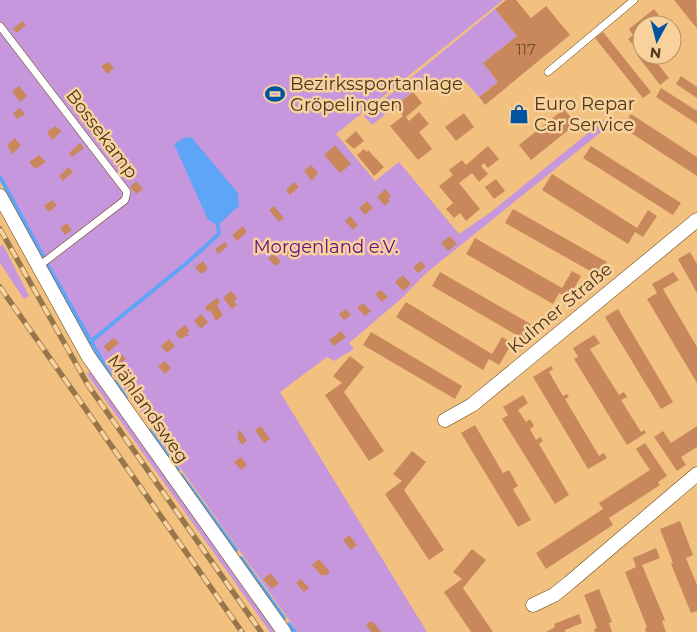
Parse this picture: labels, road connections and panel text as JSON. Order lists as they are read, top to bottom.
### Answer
{
  "streets": {
    "street": ["Kulmer Straße", "Mählandsweg"],
    "lane": ["Bossekamp"]
  },
  "crossings": [
    ["Bossekamp", "Mählandsweg"]
  ],
  "parks": ["Morgenland e.V."],
  "places": {
    "sports": ["Bezirkssportanlage Gröpelingen"],
    "shop": ["Euro Repar Car Service"]
  },
  "house_numbers": ["117"],
  "north": "bottom"
}
